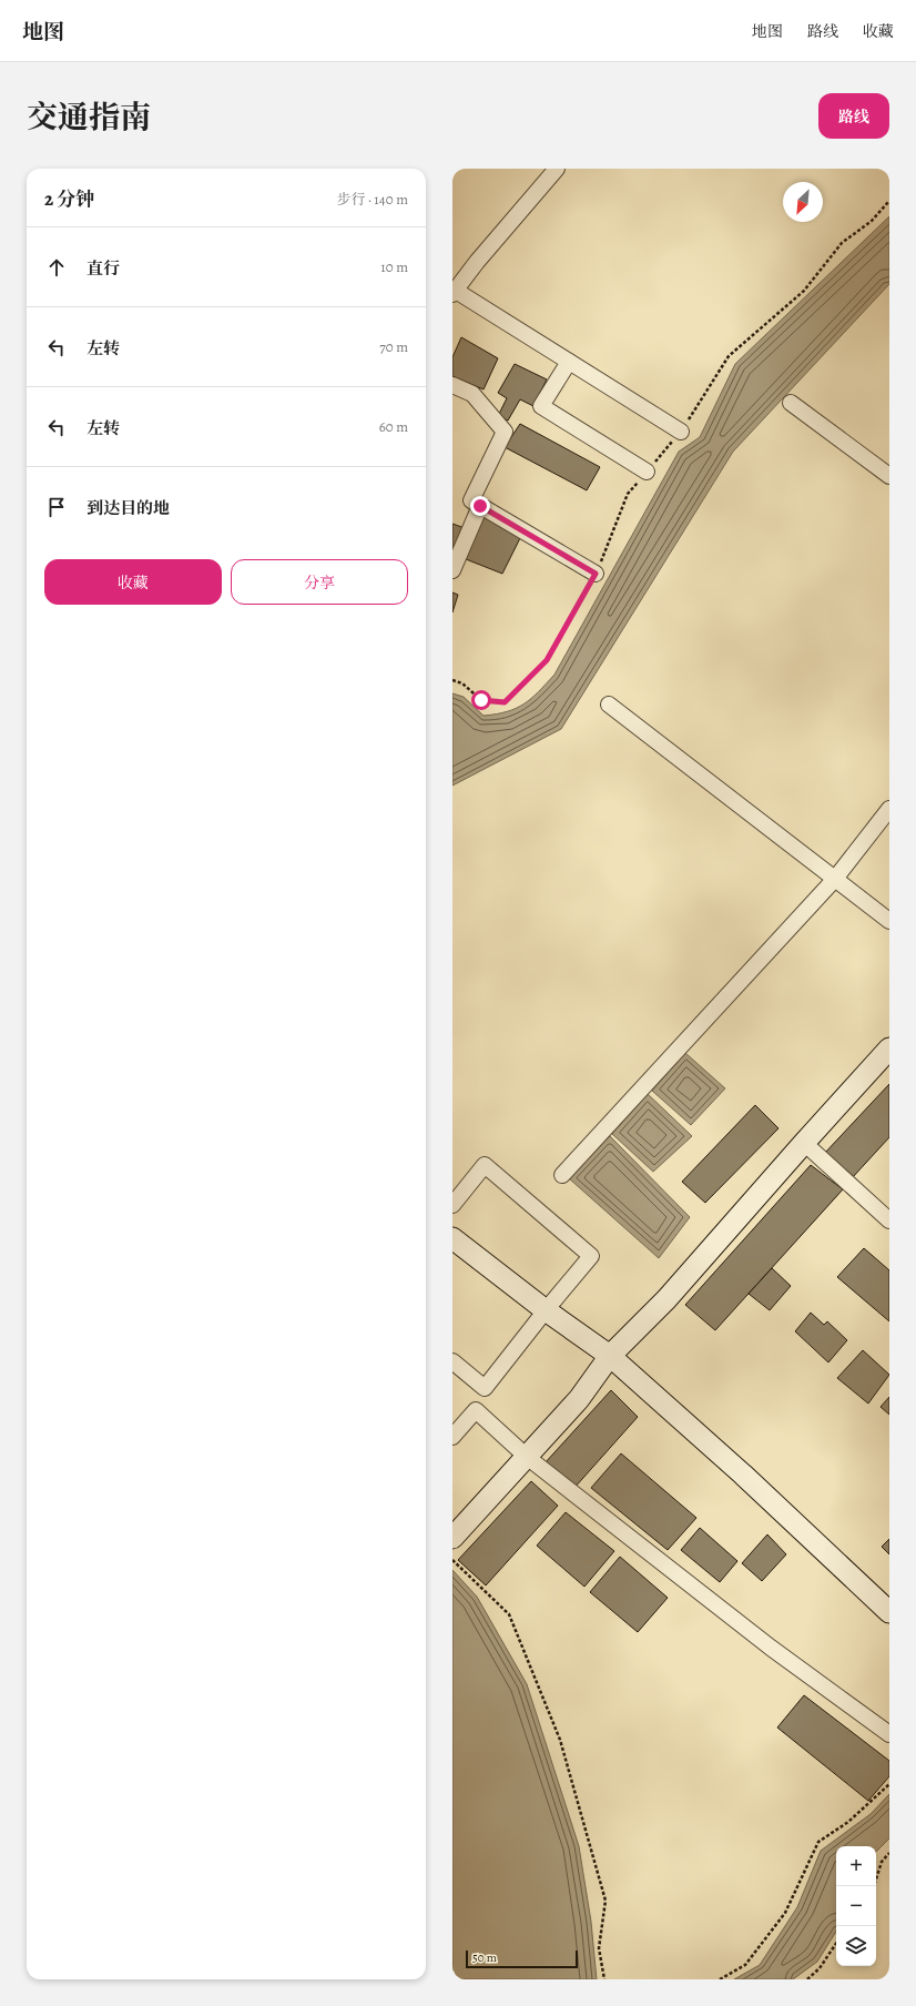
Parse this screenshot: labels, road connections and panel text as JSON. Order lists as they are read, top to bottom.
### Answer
{
  "scale_bar": "50 m",
  "north": "bottom left",
  "page": {
    "header": "地图",
    "nav": ["地图", "路线", "收藏"],
    "title": "交通指南",
    "buttons": [
      "路线",
      ["收藏", "分享"]
    ],
    "heading": ["2 分钟", "步行 · 140 m"],
    "list": [
      ["直行", "10 m"],
      ["左转", "70 m"],
      ["左转", "60 m"],
      "到达目的地"
    ],
    "map_buttons": ["+", "−"],
    "scale": "50 m"
  }
}
